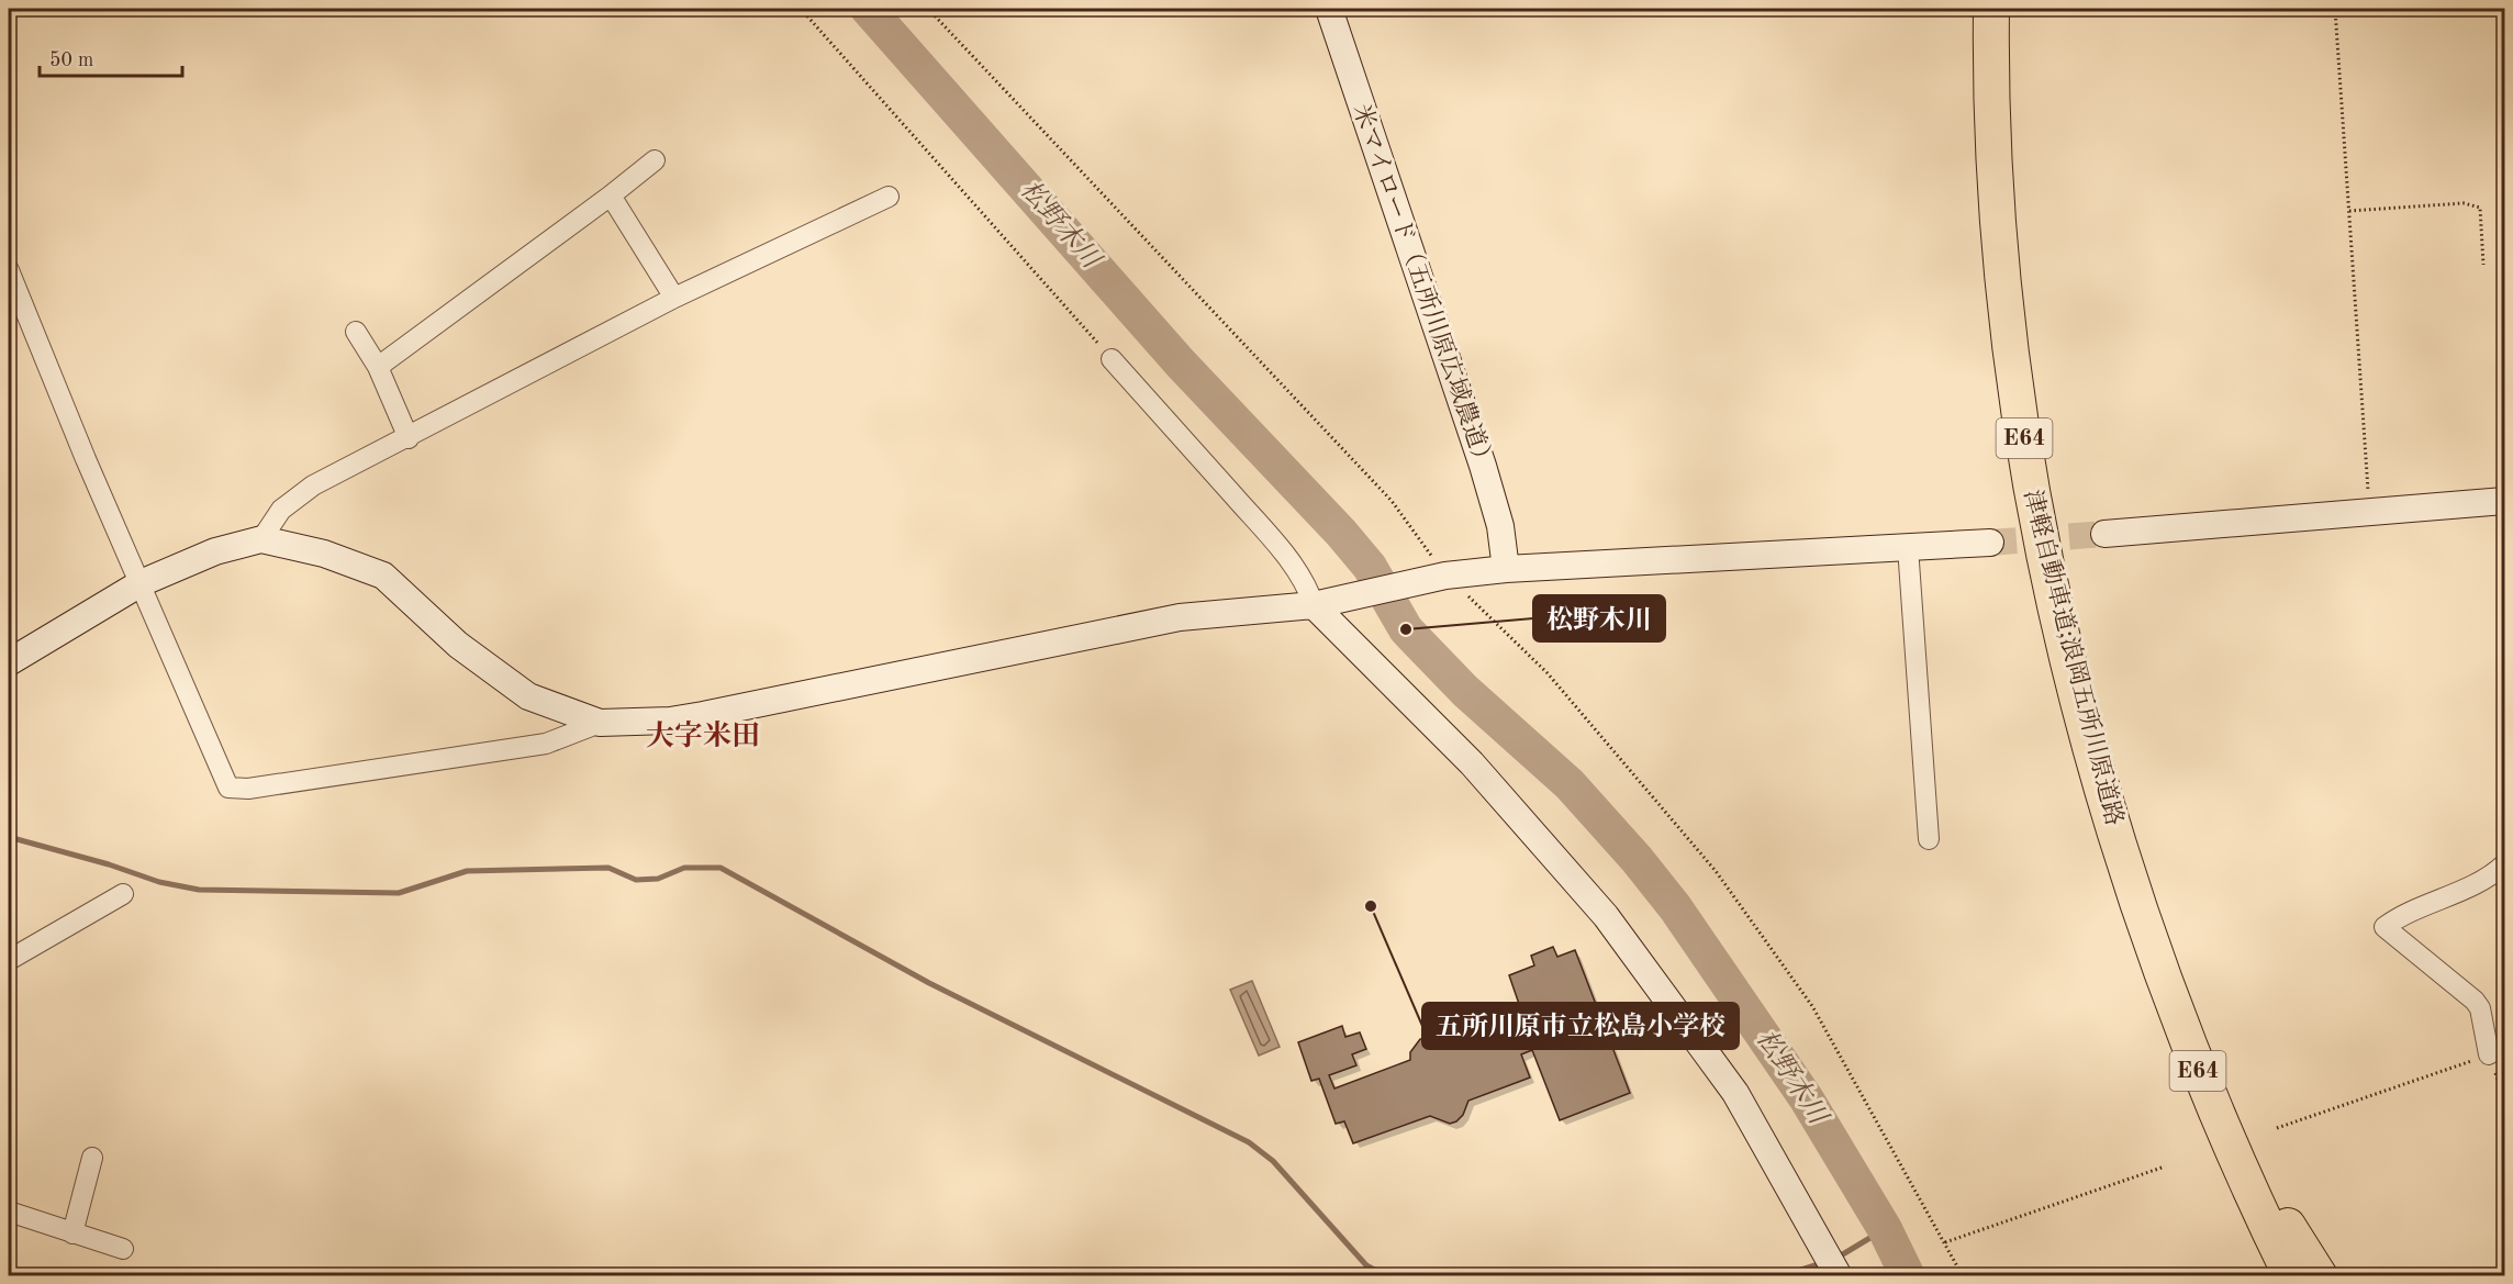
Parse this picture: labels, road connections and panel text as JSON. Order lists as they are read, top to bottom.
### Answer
{
  "streets": {
    "highway": ["E64", "津軽自動車道;浪岡五所川原道路"],
    "street": ["米マイロード（五所川原広域農道）"]
  },
  "districts": ["大字米田"],
  "water": ["松野木川"],
  "places": ["松野木川", "五所川原市立松島小学校"],
  "scale_bar": "50 m"
}
